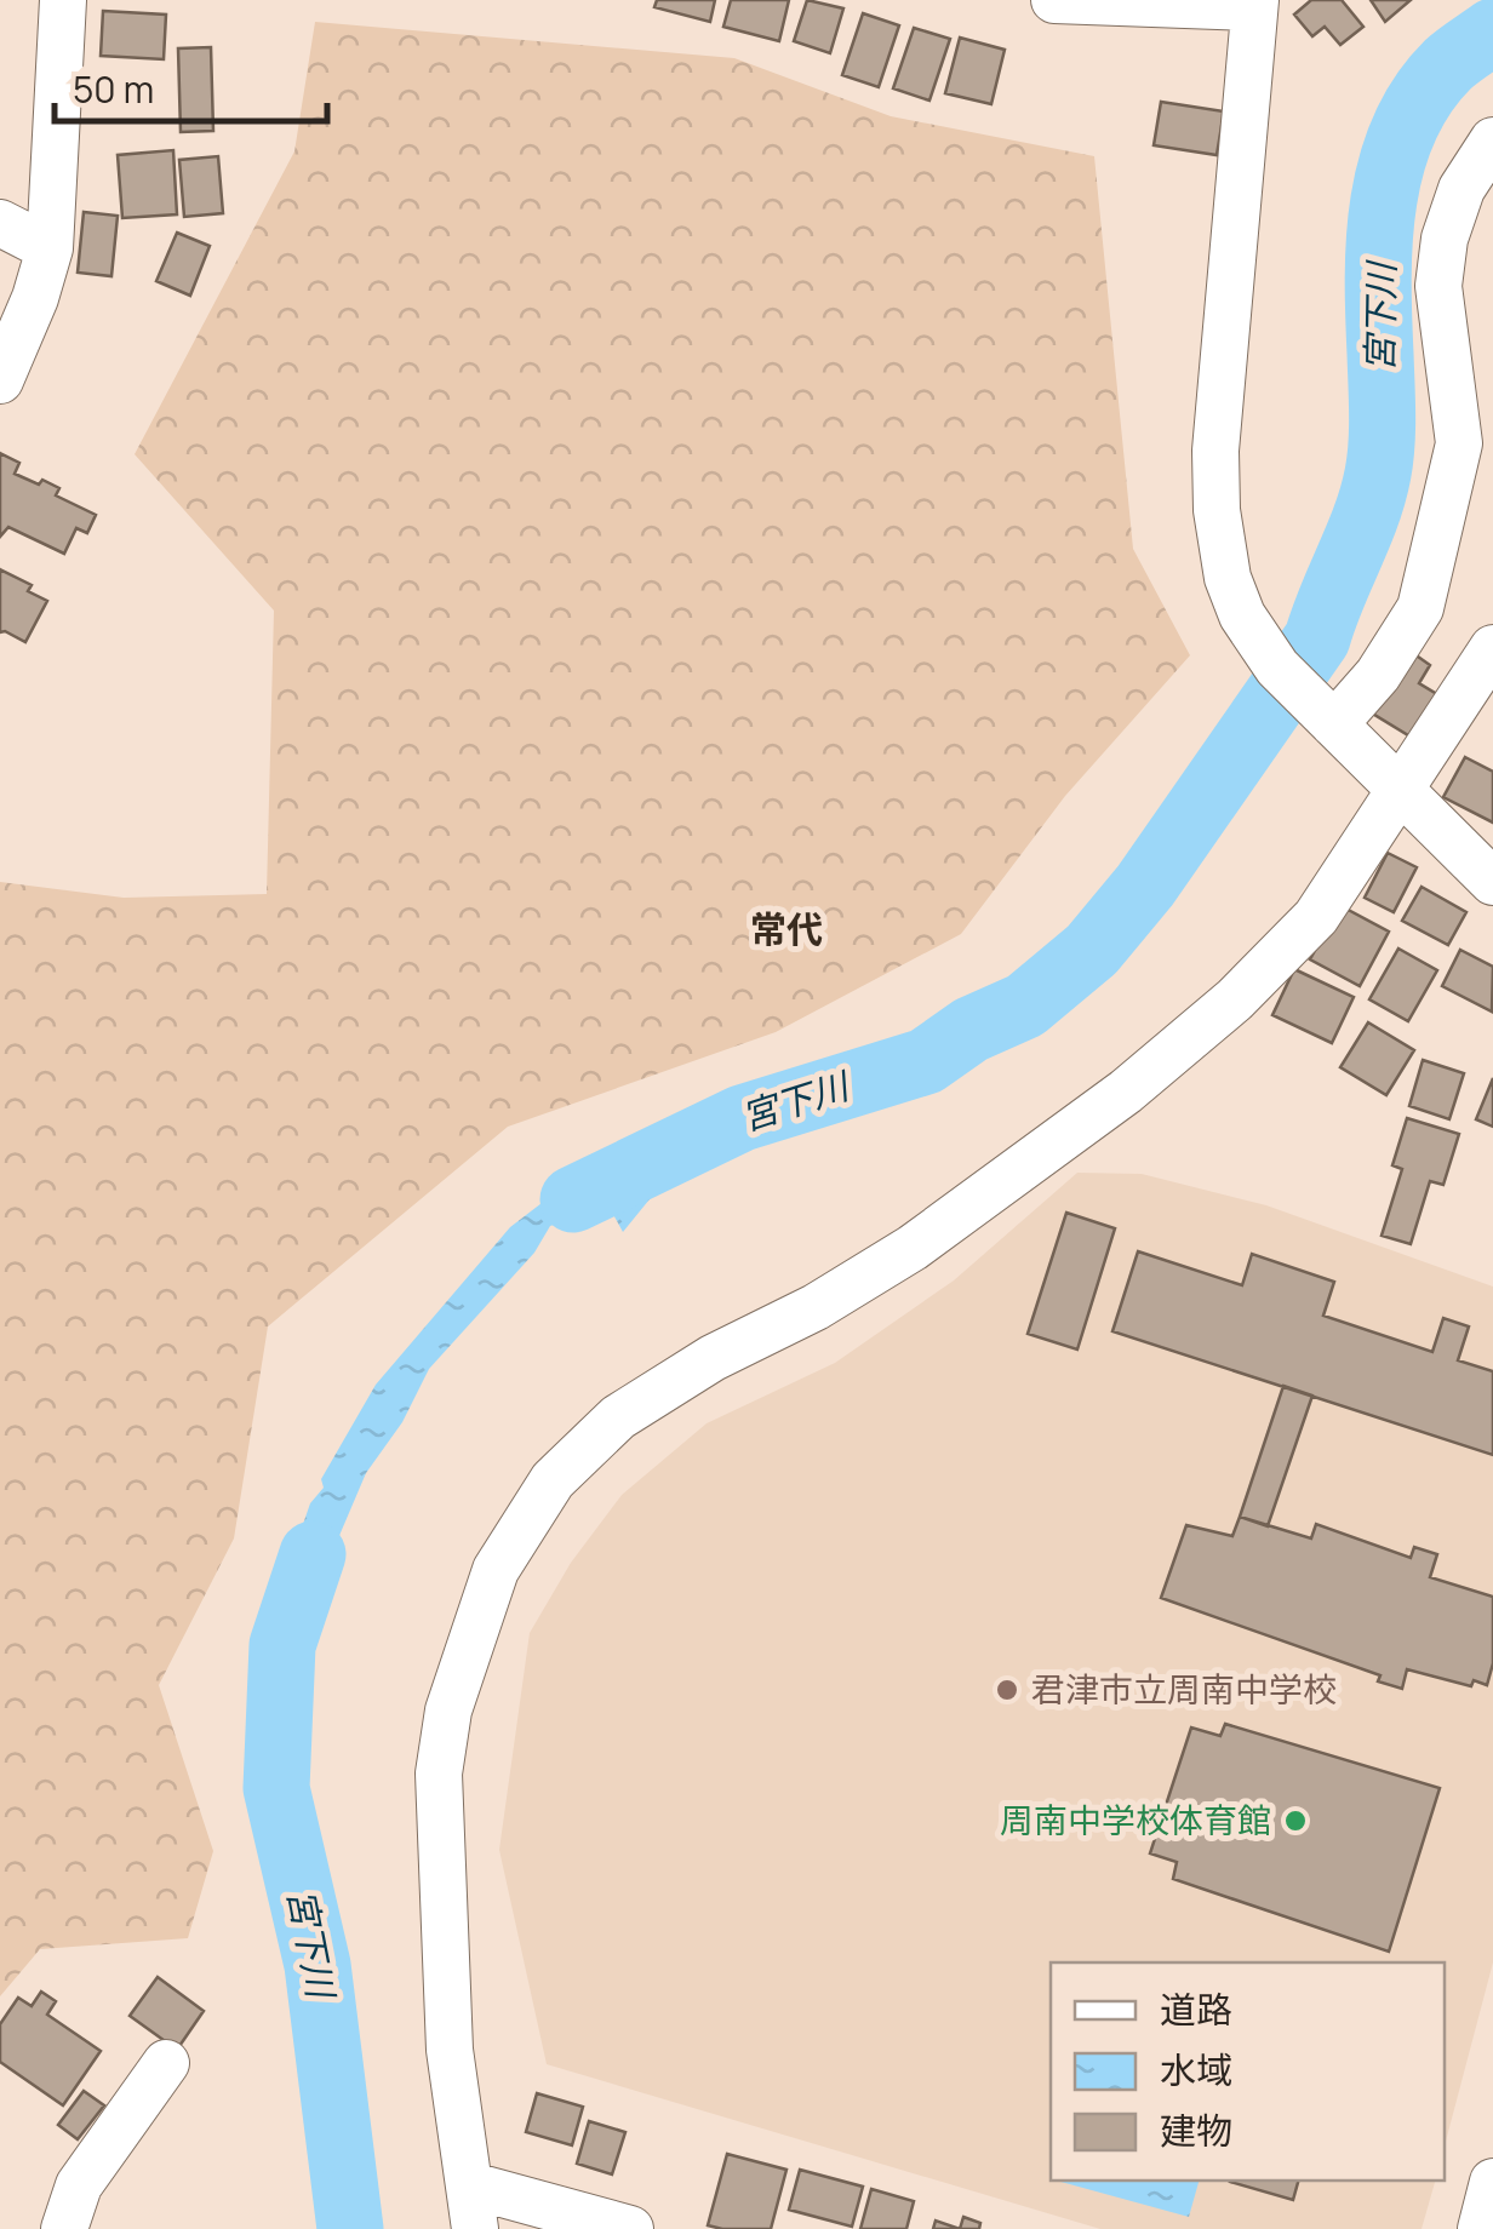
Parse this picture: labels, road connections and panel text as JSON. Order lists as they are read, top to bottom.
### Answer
{
  "districts": ["常代"],
  "water": ["宮下川"],
  "places": ["君津市立周南中学校", "周南中学校体育館"],
  "legend": ["道路", "水域", "建物"],
  "scale_bar": "50 m"
}
